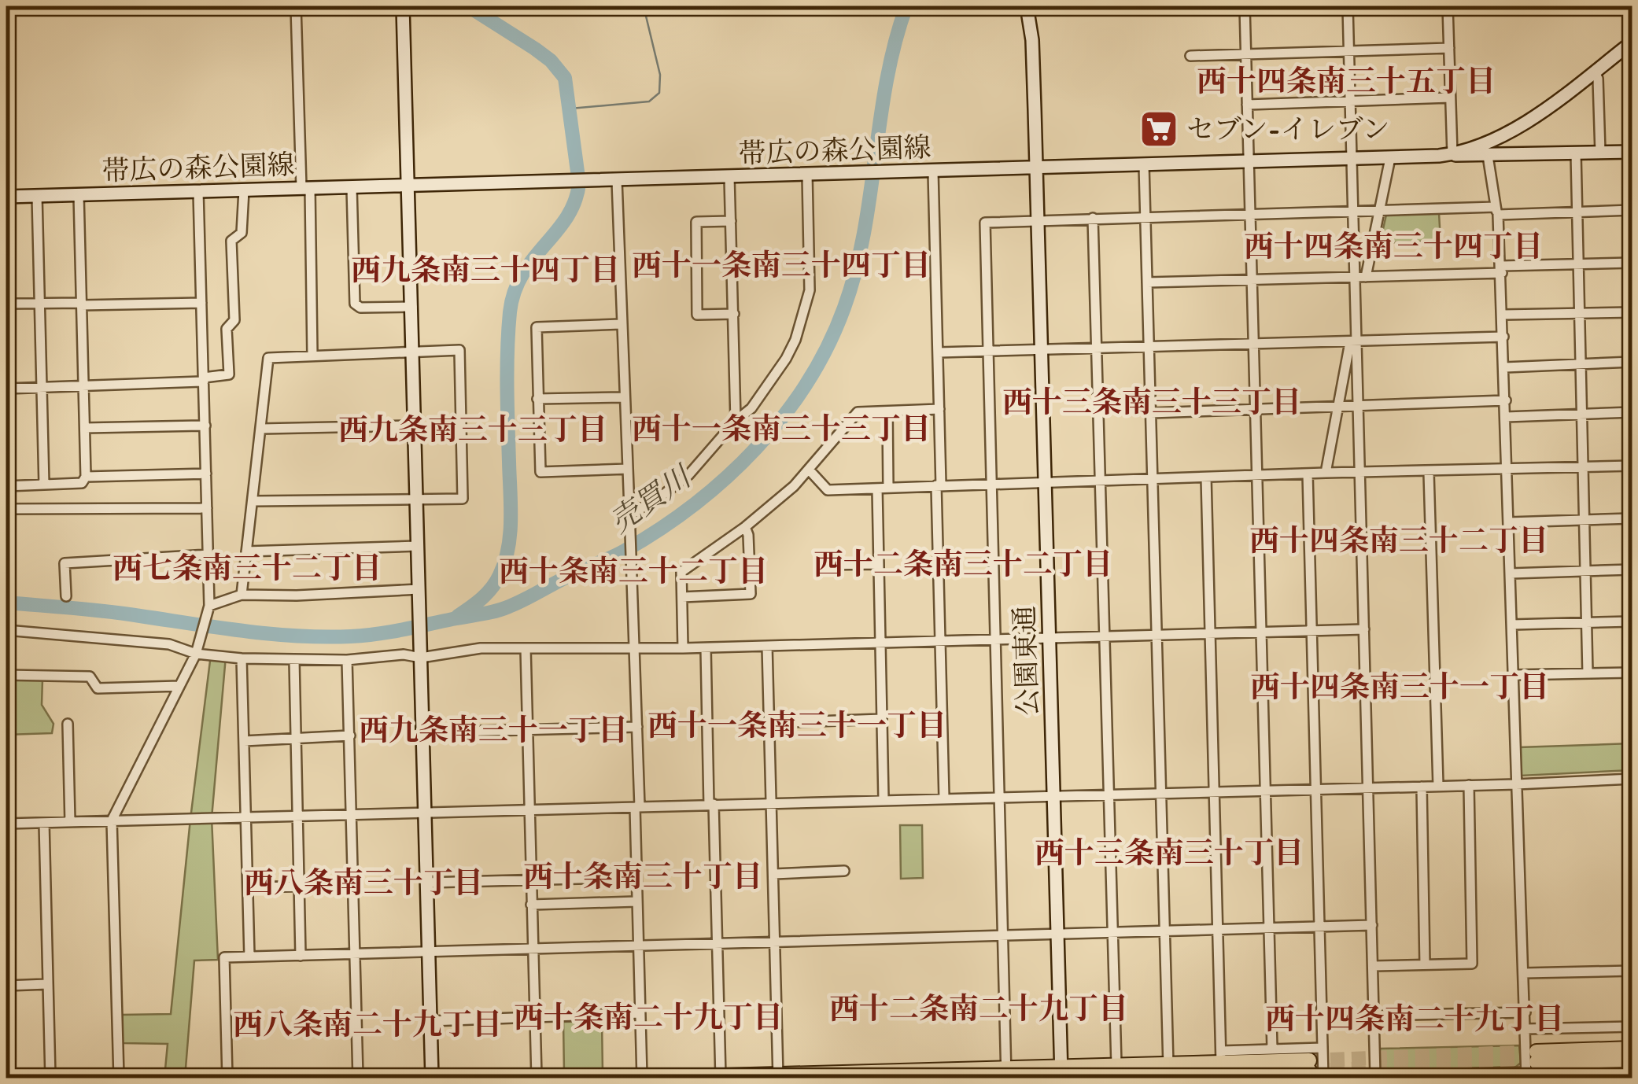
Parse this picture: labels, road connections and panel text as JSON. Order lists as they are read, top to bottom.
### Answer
{
  "streets": {
    "street": ["帯広の森公園線", "公園東通"]
  },
  "crossings": [
    ["帯広の森公園線", "公園東通"]
  ],
  "districts": [
    "西十四条南三十五丁目",
    "西十四条南三十四丁目",
    "西十一条南三十四丁目",
    "西九条南三十四丁目",
    "西十三条南三十三丁目",
    "西十一条南三十三丁目",
    "西九条南三十三丁目",
    "西十四条南三十二丁目",
    "西十二条南三十二丁目",
    "西七条南三十二丁目",
    "西十条南三十二丁目",
    "西十四条南三十一丁目",
    "西十一条南三十一丁目",
    "西九条南三十一丁目",
    "西十三条南三十丁目",
    "西十条南三十丁目",
    "西八条南三十丁目",
    "西十二条南二十九丁目",
    "西十条南二十九丁目",
    "西十四条南二十九丁目",
    "西八条南二十九丁目"
  ],
  "water": ["売買川"],
  "places": {
    "supermarket": ["セブン-イレブン"]
  }
}
